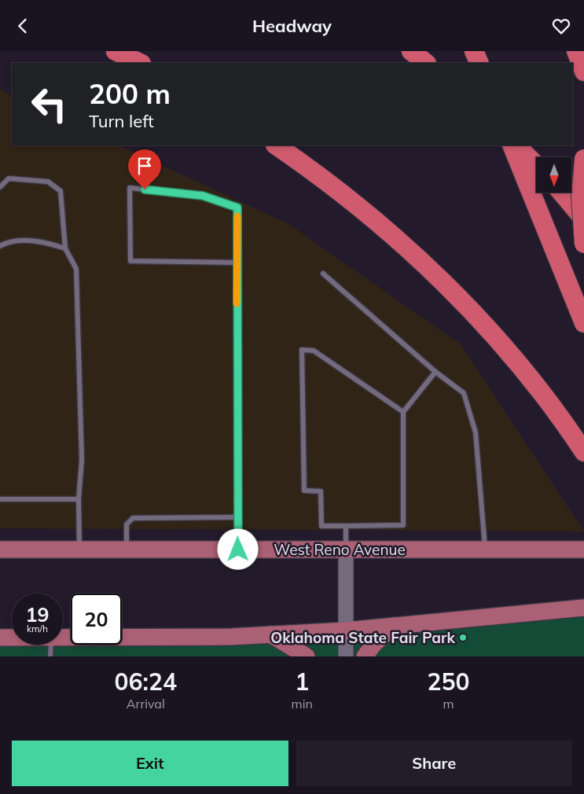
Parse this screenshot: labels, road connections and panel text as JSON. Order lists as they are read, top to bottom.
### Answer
{
  "streets": {
    "main road": ["West Reno Avenue"]
  },
  "places": ["Oklahoma State Fair Park"],
  "north": "bottom",
  "page": {
    "header": "Headway",
    "turn": ["200 m", "Turn left"],
    "speed": "19 km/h",
    "limit": "20",
    "eta": [
      "06:24",
      "Arrival",
      "1",
      "min",
      "250",
      "m"
    ],
    "buttons": ["Exit", "Share"]
  }
}
